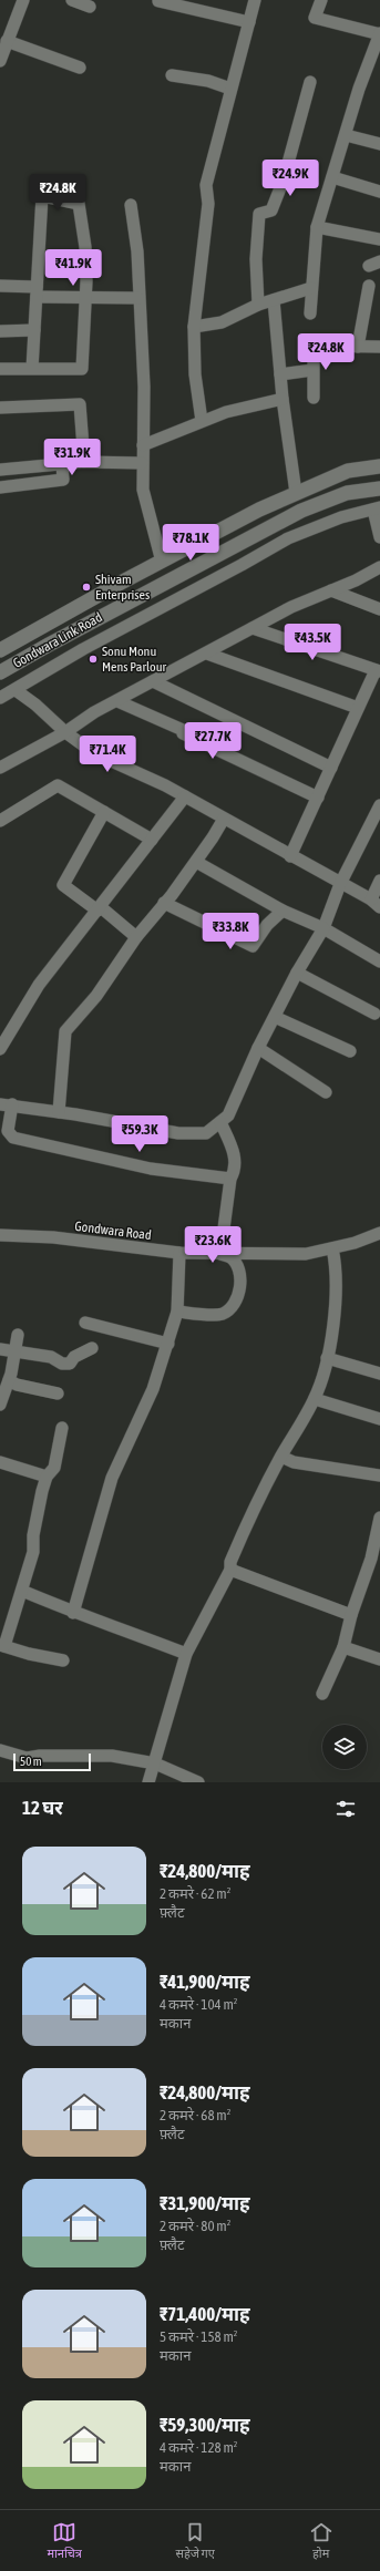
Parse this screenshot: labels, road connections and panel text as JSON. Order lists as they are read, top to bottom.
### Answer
{
  "streets": {
    "street": ["Gondwara Link Road", "Gondwara Road"]
  },
  "places": ["Shivam Enterprises", "Sonu Monu Mens Parlour"],
  "scale_bar": "50 m",
  "page": {
    "price": [
      "₹24.9K",
      "₹24.8K",
      "₹41.9K",
      "₹24.8K",
      "₹31.9K",
      "₹78.1K",
      "₹43.5K",
      "₹27.7K",
      "₹71.4K",
      "₹33.8K",
      "₹59.3K",
      "₹23.6K"
    ],
    "scale": "50 m",
    "heading": "12 घर",
    "list": [
      {
        "name": "₹24,800/माह",
        "note": "2 कमरे · 62 m² · फ़्लैट"
      },
      {
        "name": "₹41,900/माह",
        "note": "4 कमरे · 104 m² · मकान"
      },
      {
        "name": "₹24,800/माह",
        "note": "2 कमरे · 68 m² · फ़्लैट"
      },
      {
        "name": "₹31,900/माह",
        "note": "2 कमरे · 80 m² · फ़्लैट"
      },
      {
        "name": "₹71,400/माह",
        "note": "5 कमरे · 158 m² · मकान"
      },
      {
        "name": "₹59,300/माह",
        "note": "4 कमरे · 128 m² · मकान"
      }
    ],
    "tabs": ["मानचित्र", "सहेजे गए", "होम"]
  }
}
